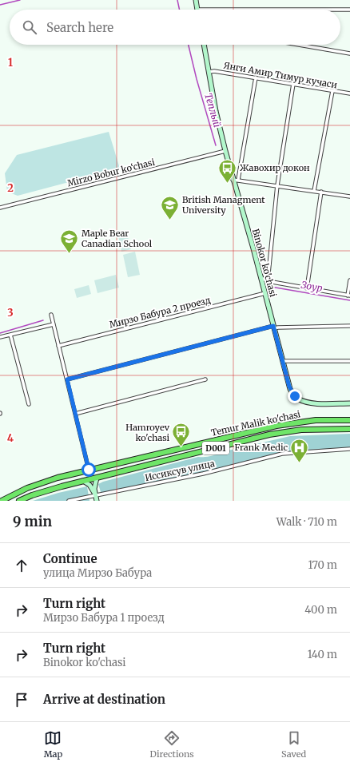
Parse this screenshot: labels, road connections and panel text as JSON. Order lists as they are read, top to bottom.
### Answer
{
  "streets": {
    "highway": ["Temur Malik ko'chasi", "D001"],
    "main road": ["Binokor ko'chasi"],
    "street": [
      "Янги Амир Тимур кучаси",
      "Mirzo Bobur ko‘chasi",
      "Мирзо Бабура 2 проезд",
      "Иссиксув улица"
    ]
  },
  "crossings": [
    ["Янги Амир Тимур кучаси", "Binokor ko'chasi"],
    ["Mirzo Bobur ko‘chasi", "Binokor ko'chasi"],
    ["Binokor ko'chasi", "Мирзо Бабура 2 проезд"]
  ],
  "water": ["Теплый", "Зоур"],
  "places": {
    "bus stop": ["Жавохир докон", "Hamroyev ko'chasi"],
    "school or university": ["British Managment University", "Maple Bear Canadian School"],
    "hospital": ["Frank Medic"]
  },
  "page": {
    "search": "Search here",
    "heading": ["9 min", "Walk · 710 m"],
    "list": [
      ["Continue", "улица Мирзо Бабура", "170 m"],
      ["Turn right", "Мирзо Бабура 1 проезд", "400 m"],
      ["Turn right", "Binokor ko'chasi", "140 m"],
      "Arrive at destination"
    ],
    "nav": ["Map", "Directions", "Saved"]
  },
  "grid": {
    "rows": [
      "1",
      "2",
      "3",
      "4"
    ]
  }
}
